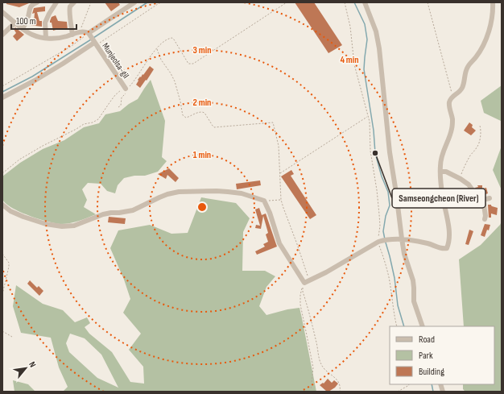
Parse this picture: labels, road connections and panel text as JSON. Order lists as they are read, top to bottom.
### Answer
{
  "streets": {
    "street": ["Munjeolsa-gil"]
  },
  "places": ["Samseongcheon (River)"],
  "legend": ["Road", "Park", "Building"],
  "scale_bar": "100 m",
  "north": "top right",
  "rings": [
    "3 min",
    "4 min",
    "2 min",
    "1 min"
  ]
}
